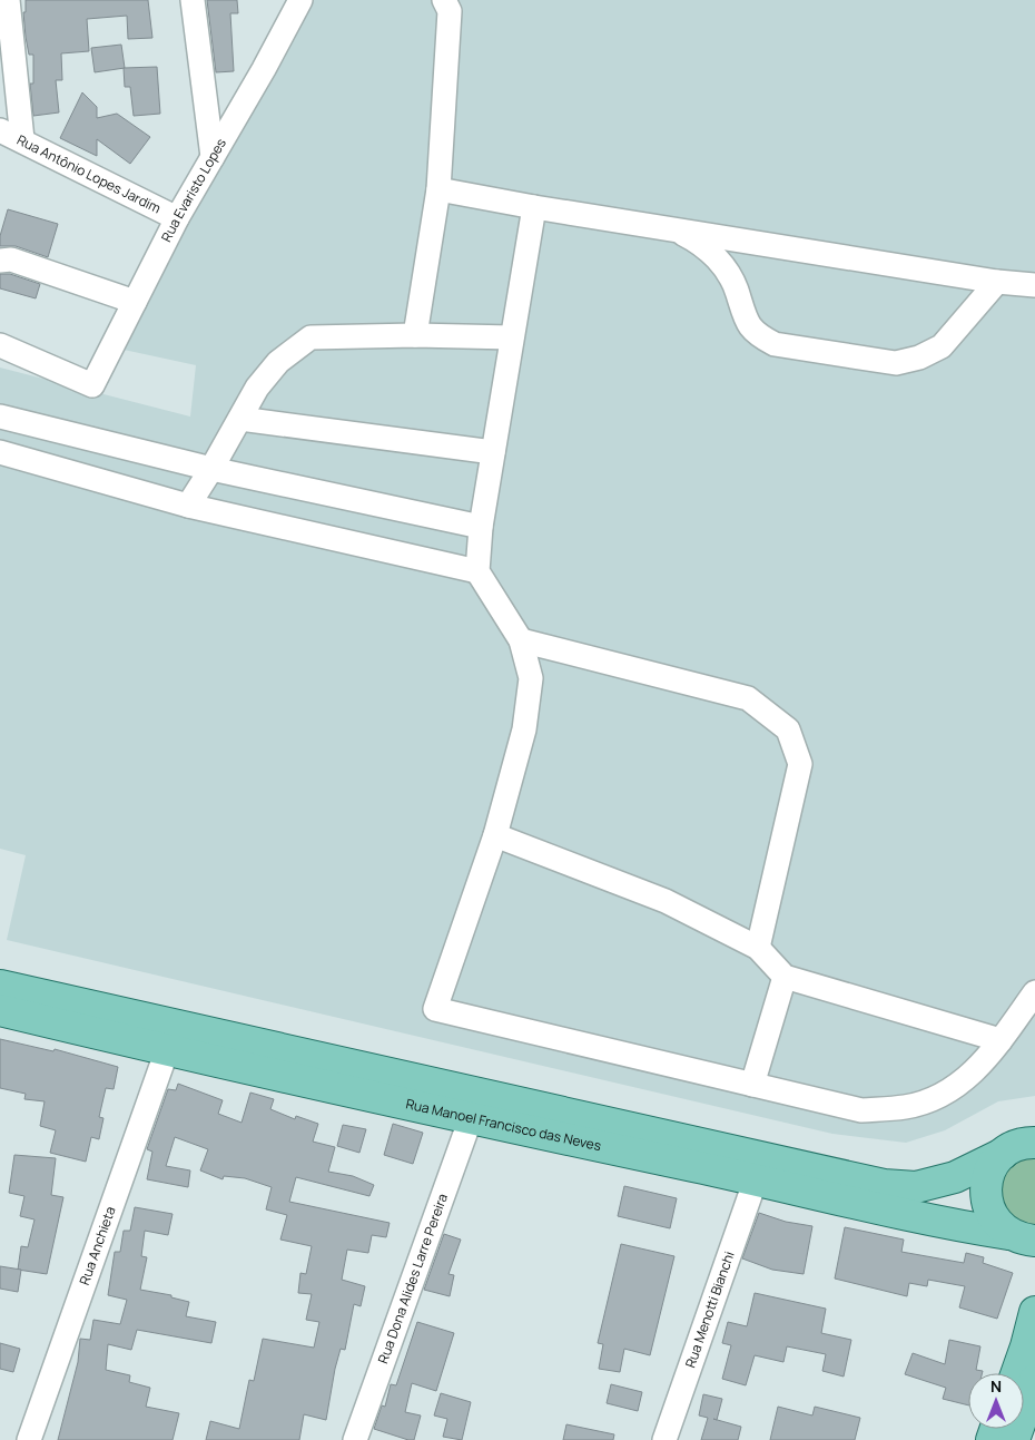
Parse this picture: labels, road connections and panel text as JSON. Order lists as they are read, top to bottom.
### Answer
{
  "streets": {
    "main road": ["Rua Manoel Francisco das Neves"],
    "street": [
      "Rua Antônio Lopes Jardim",
      "Rua Evaristo Lopes",
      "Rua Anchieta",
      "Rua Dona Alides Larre Pereira",
      "Rua Menotti Bianchi"
    ]
  },
  "crossings": [
    ["Rua Antônio Lopes Jardim", "Rua Evaristo Lopes"],
    ["Rua Manoel Francisco das Neves", "Rua Anchieta"],
    ["Rua Manoel Francisco das Neves", "Rua Dona Alides Larre Pereira"],
    ["Rua Manoel Francisco das Neves", "Rua Menotti Bianchi"]
  ],
  "north": "top"
}
